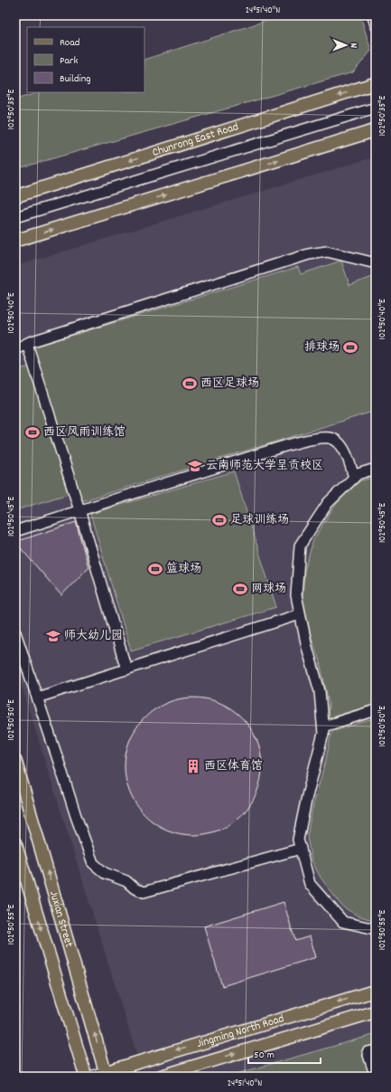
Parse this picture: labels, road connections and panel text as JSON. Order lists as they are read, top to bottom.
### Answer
{
  "streets": {
    "main road": ["Chunrong East Road", "Juxian Street", "Jingming North Road"]
  },
  "crossings": [
    ["Juxian Street", "Jingming North Road"]
  ],
  "places": {
    "sports": [
      "排球场",
      "西区足球场",
      "西区风雨训练馆",
      "足球训练场",
      "篮球场",
      "网球场"
    ],
    "school or university": ["云南师范大学呈贡校区", "师大幼儿园"],
    "building": ["西区体育馆"]
  },
  "legend": ["Road", "Park", "Building"],
  "scale_bar": "50 m",
  "north": "right",
  "coordinates": [
    "24°51'40\"N",
    "102°50'35\"E",
    "102°50'40\"E",
    "102°50'45\"E",
    "102°50'50\"E",
    "102°50'55\"E"
  ]
}
